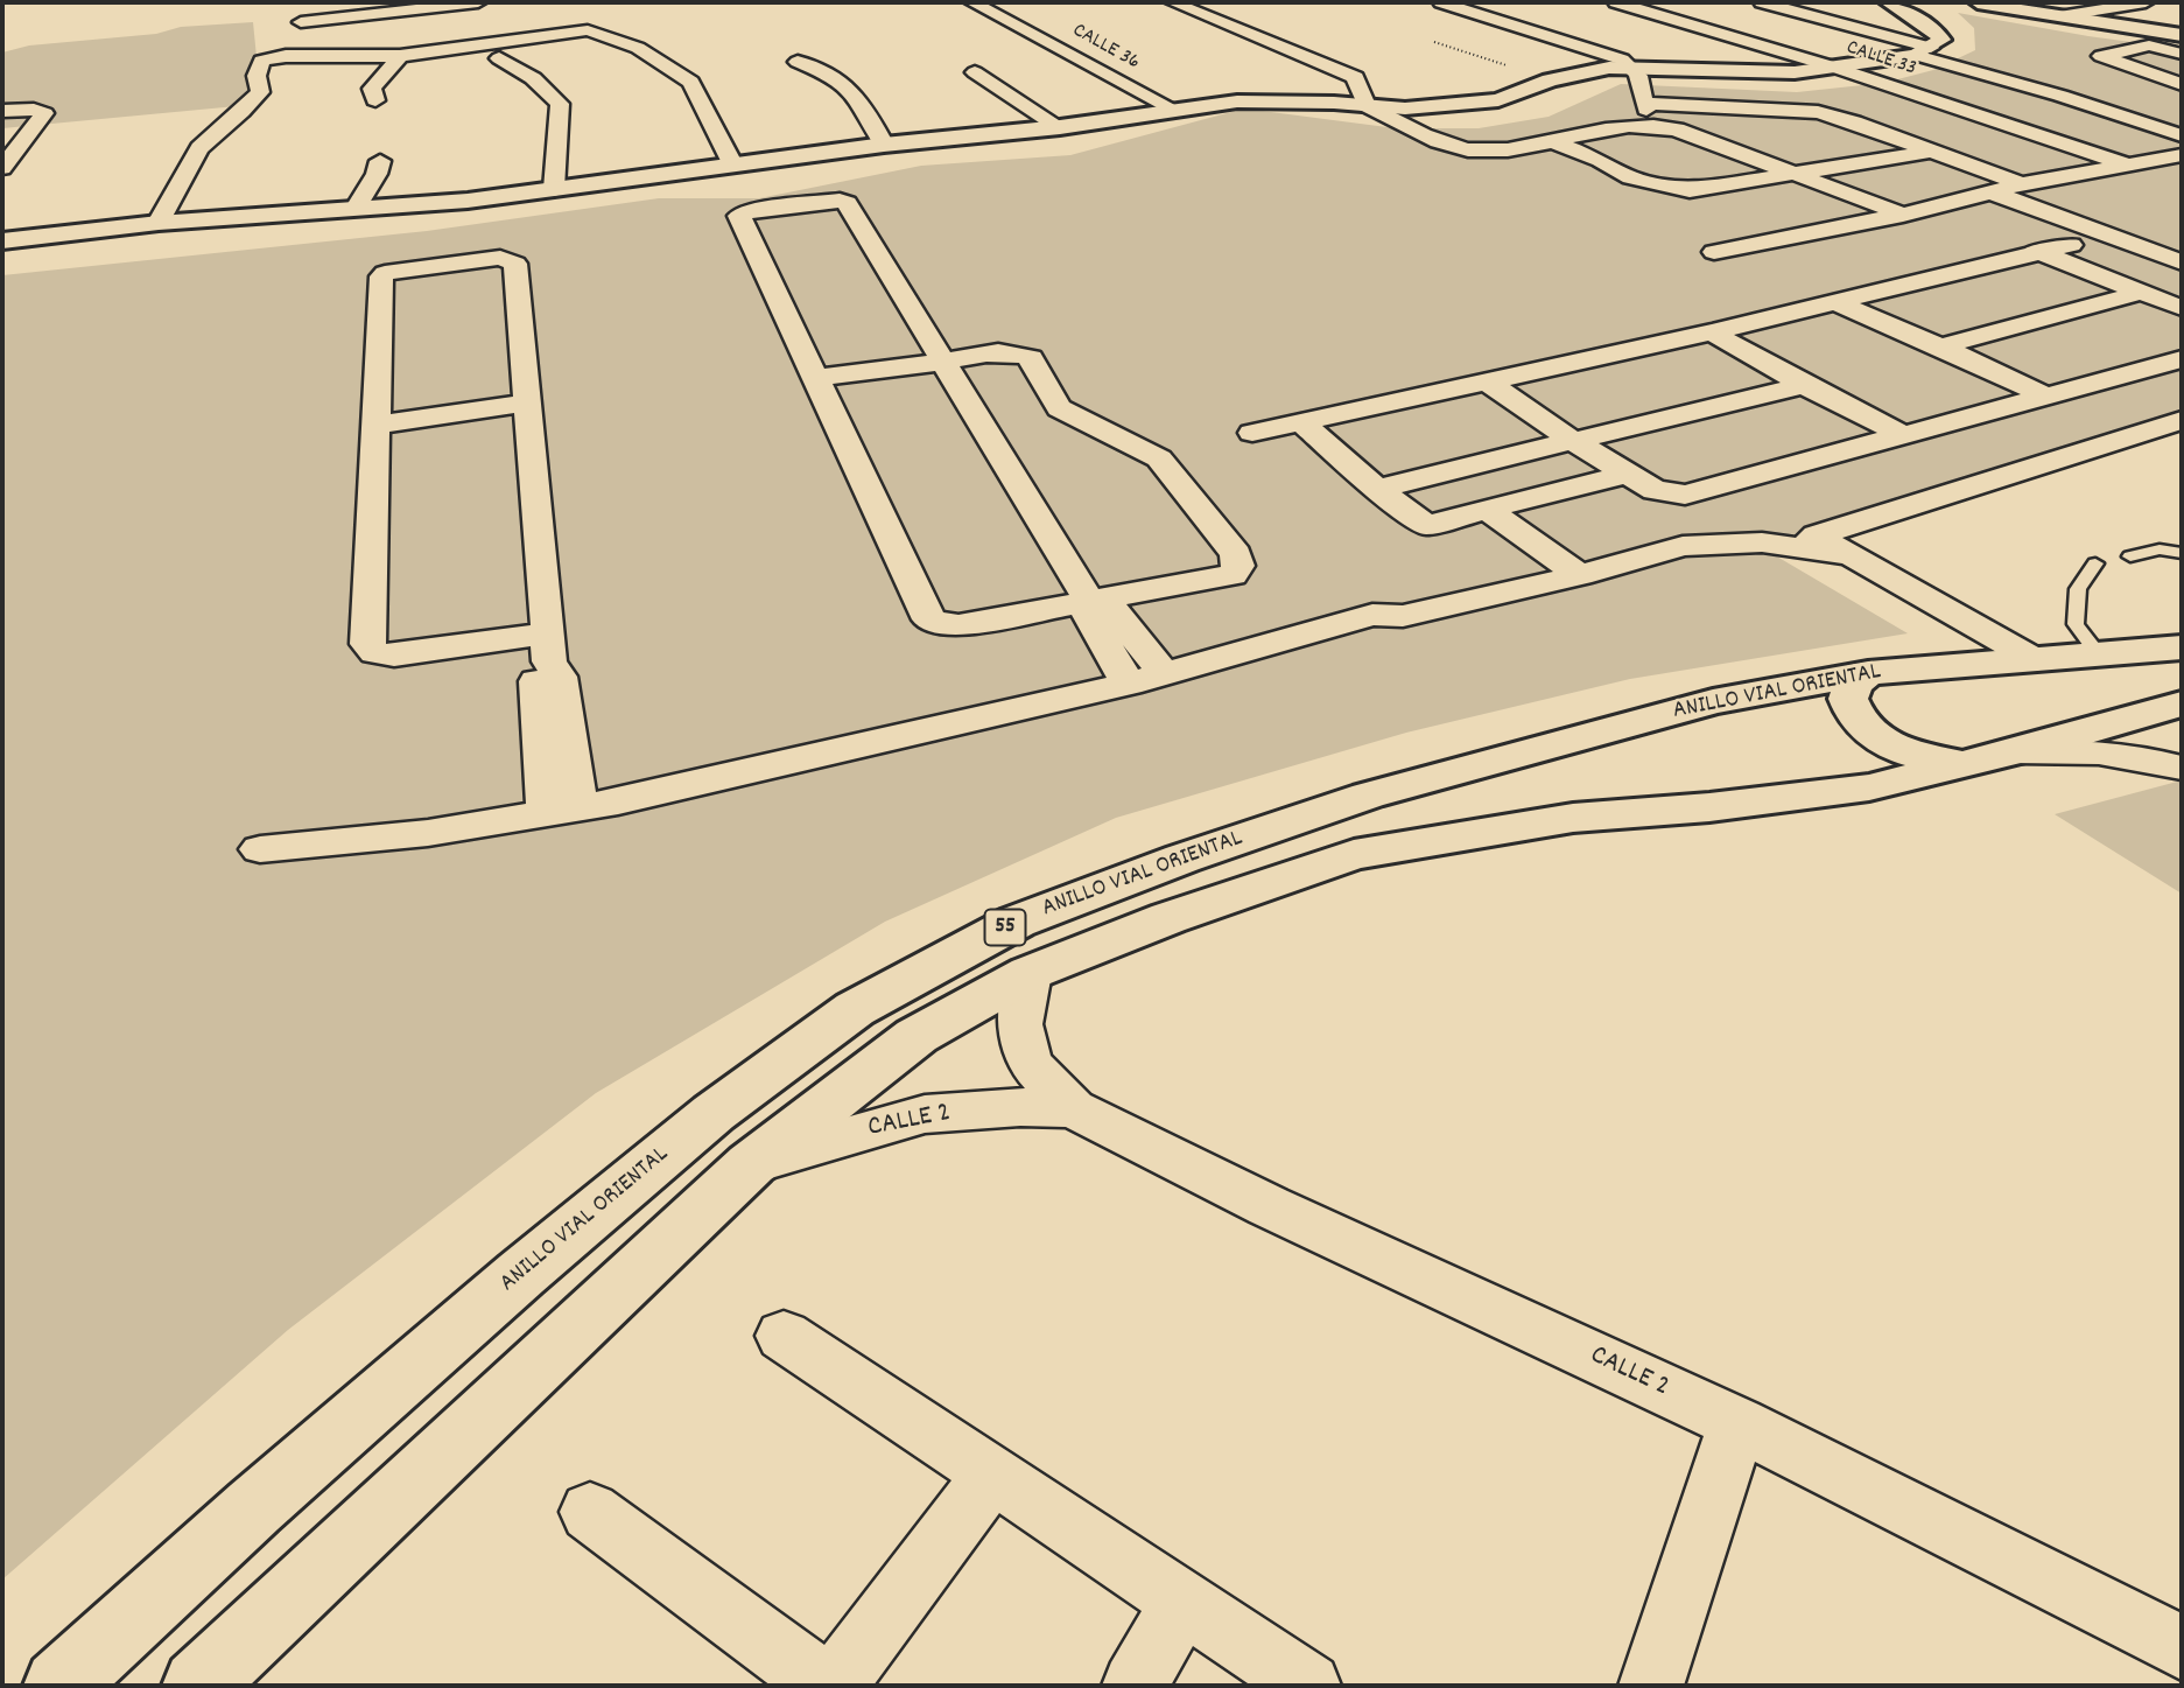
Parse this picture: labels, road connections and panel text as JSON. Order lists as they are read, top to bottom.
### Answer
{
  "streets": {
    "main road": ["ANILLO VIAL ORIENTAL", "55"],
    "street": ["CALLE 36", "CALLE 33", "CALLE 2"]
  },
  "crossings": [
    ["ANILLO VIAL ORIENTAL", "CALLE 2"]
  ]
}
